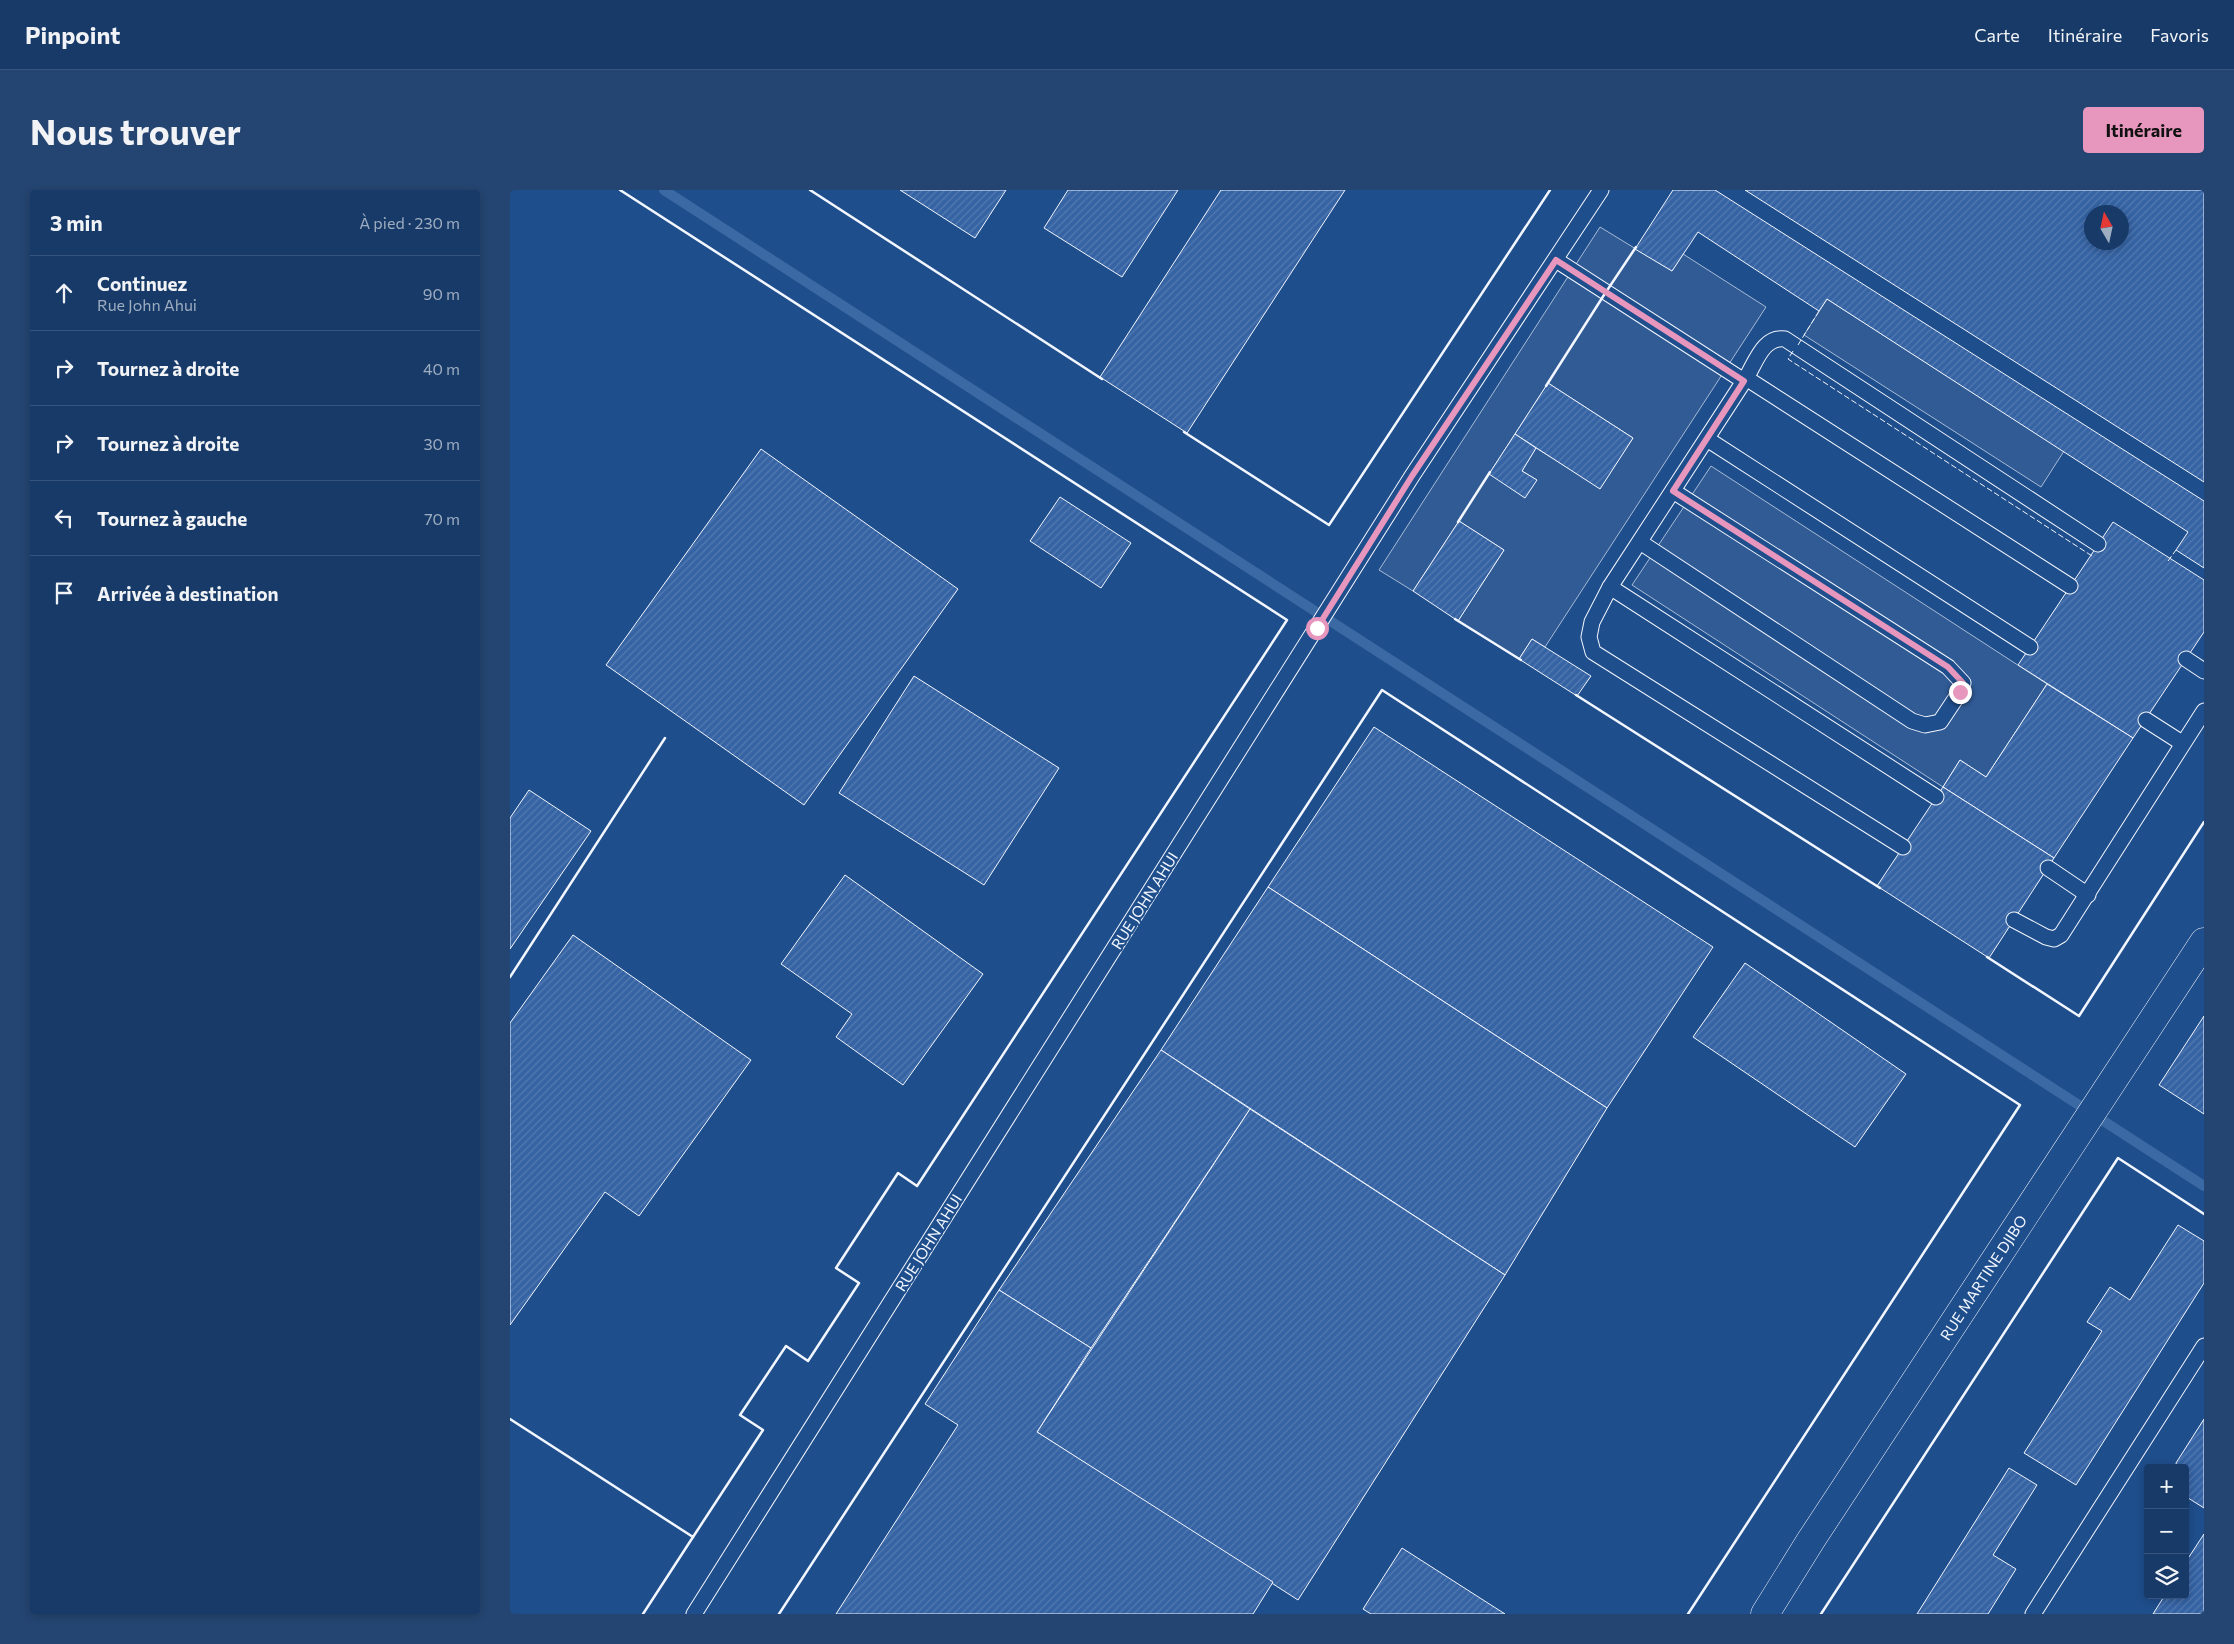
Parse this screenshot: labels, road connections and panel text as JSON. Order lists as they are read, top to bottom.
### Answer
{
  "streets": {
    "street": ["RUE MARTINE DJIBO"],
    "lane": ["RUE JOHN AHUI"]
  },
  "north": "top",
  "page": {
    "header": "Pinpoint",
    "nav": ["Carte", "Itinéraire", "Favoris"],
    "buttons": "Itinéraire",
    "title": "Nous trouver",
    "heading": ["3 min", "À pied · 230 m"],
    "list": [
      ["Continuez", "Rue John Ahui", "90 m"],
      ["Tournez à droite", "40 m"],
      ["Tournez à droite", "30 m"],
      ["Tournez à gauche", "70 m"],
      "Arrivée à destination"
    ],
    "map_buttons": ["+", "−"]
  }
}
